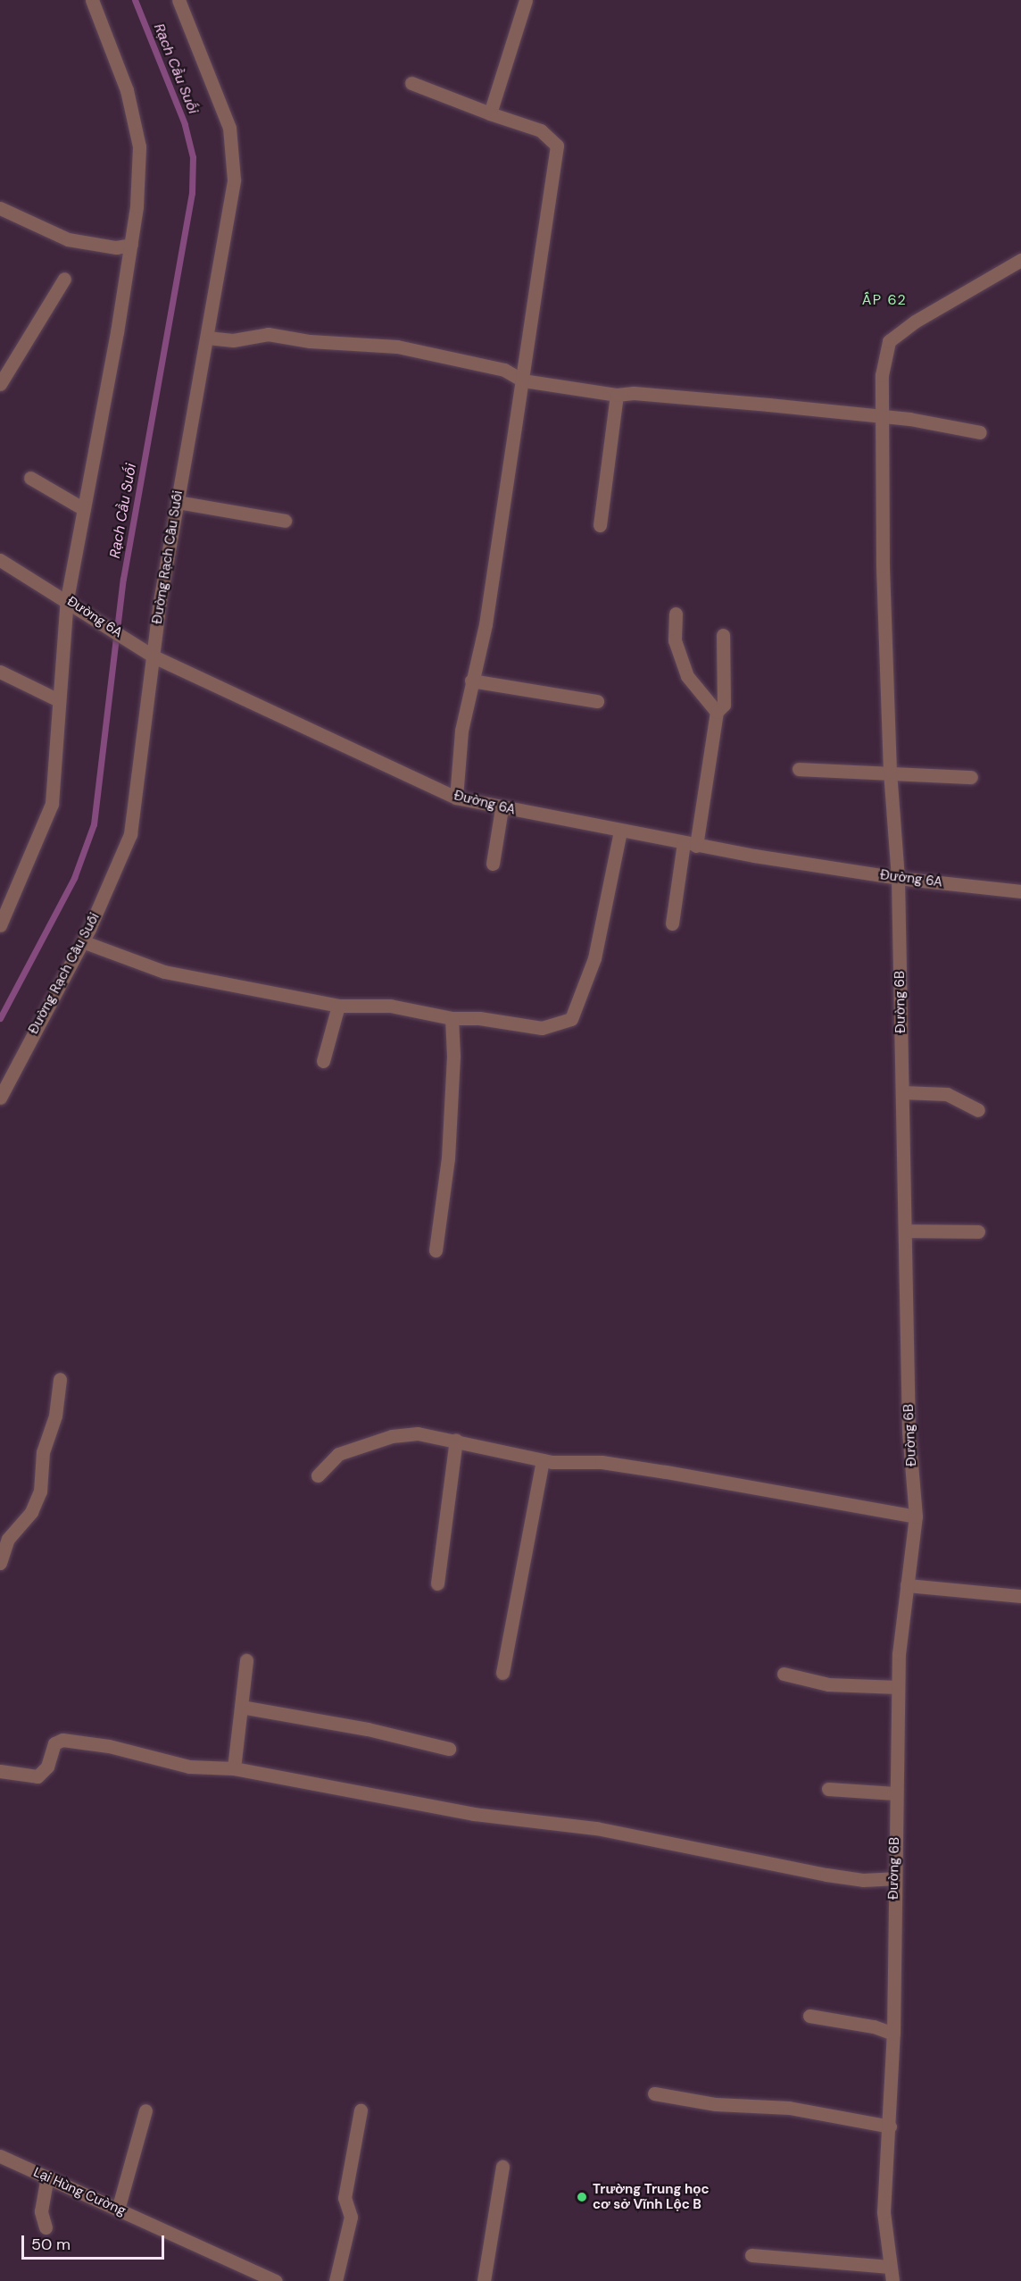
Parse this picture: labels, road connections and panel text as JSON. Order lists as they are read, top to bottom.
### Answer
{
  "streets": {
    "street": [
      "Đường Rạch Cầu Suối",
      "Đường 6A",
      "Đường 6B",
      "Lại Hùng Cường"
    ]
  },
  "crossings": [
    ["Đường Rạch Cầu Suối", "Đường 6A"],
    ["Đường 6A", "Đường 6B"]
  ],
  "districts": ["ẤP 62"],
  "water": ["Rạch Cầu Suối"],
  "places": ["Trường Trung học cơ sở Vĩnh Lộc B"],
  "scale_bar": "50 m"
}
